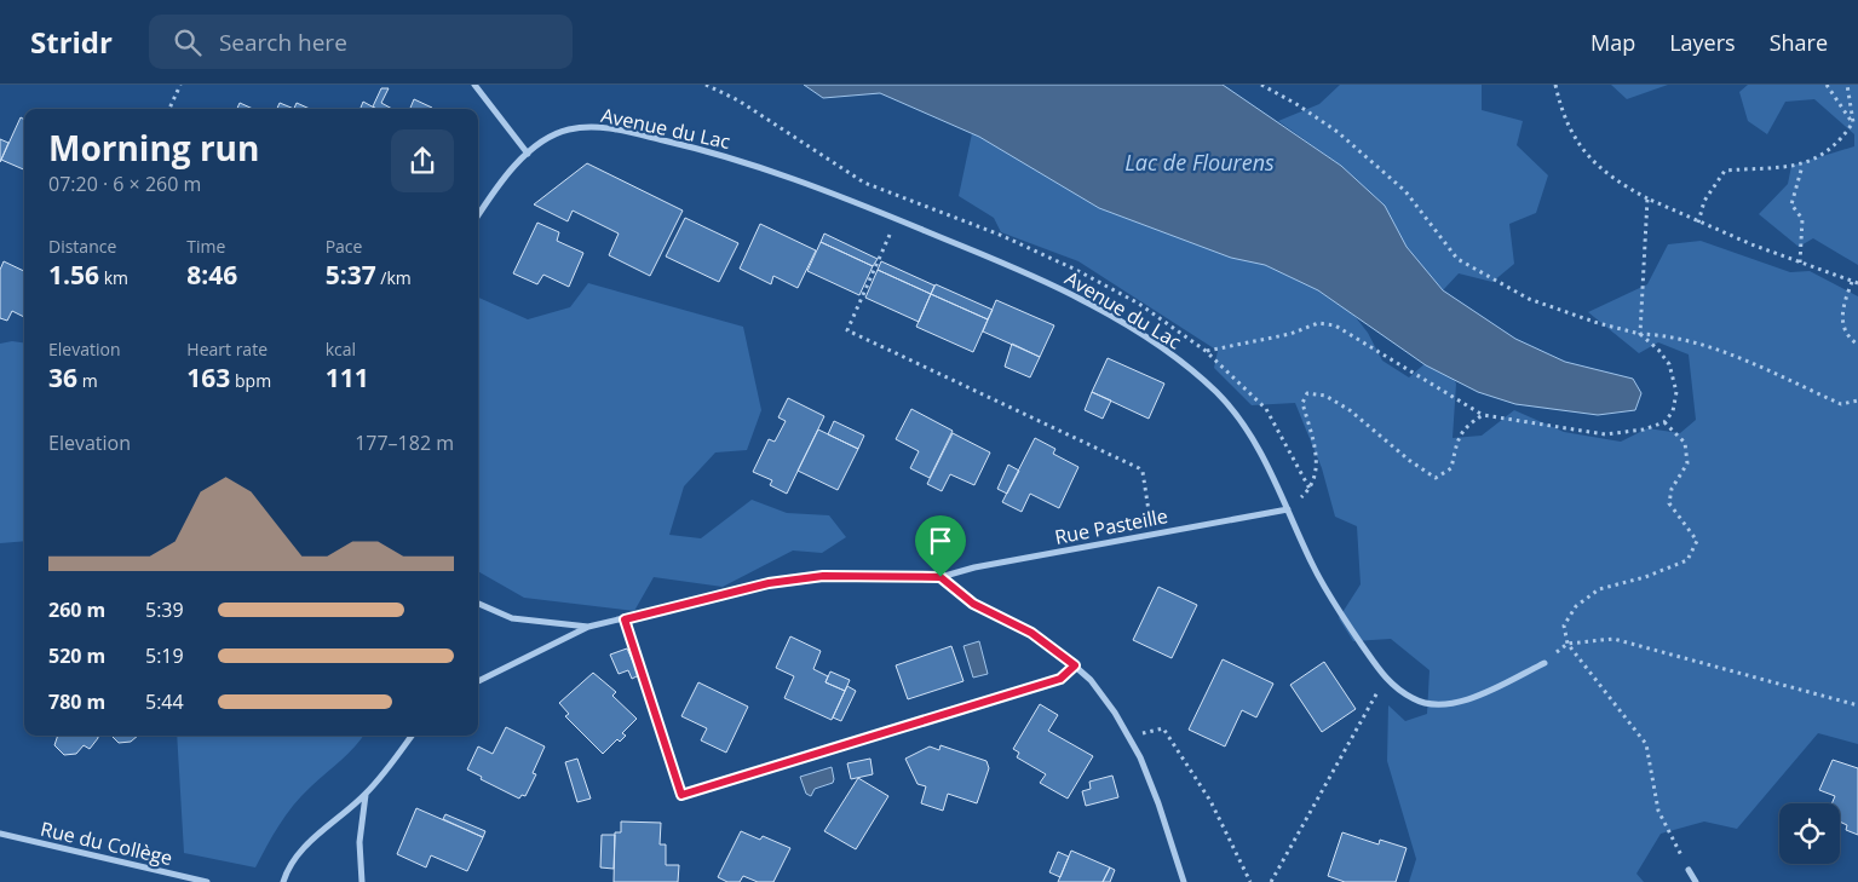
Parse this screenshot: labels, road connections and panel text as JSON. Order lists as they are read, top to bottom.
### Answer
{
  "streets": {
    "street": ["Avenue du Lac", "Rue Pasteille", "Rue du Collège"]
  },
  "crossings": [
    ["Avenue du Lac", "Rue Pasteille"]
  ],
  "water": ["Lac de Flourens"],
  "page": {
    "header": "Stridr",
    "search": "Search here",
    "nav": ["Map", "Layers", "Share"],
    "heading": ["Morning run", "07:20 · 6 × 260 m"],
    "stats": [
      ["Distance", "1.56 km"],
      ["Time", "8:46"],
      ["Pace", "5:37 /km"],
      ["Elevation", "36 m"],
      ["Heart rate", "163 bpm"],
      ["kcal", "111"]
    ],
    "chart": ["Elevation", "177–182 m"],
    "list": [
      {
        "name": "260 m",
        "note": "5:39"
      },
      {
        "name": "520 m",
        "note": "5:19"
      },
      {
        "name": "780 m",
        "note": "5:44"
      }
    ]
  }
}
